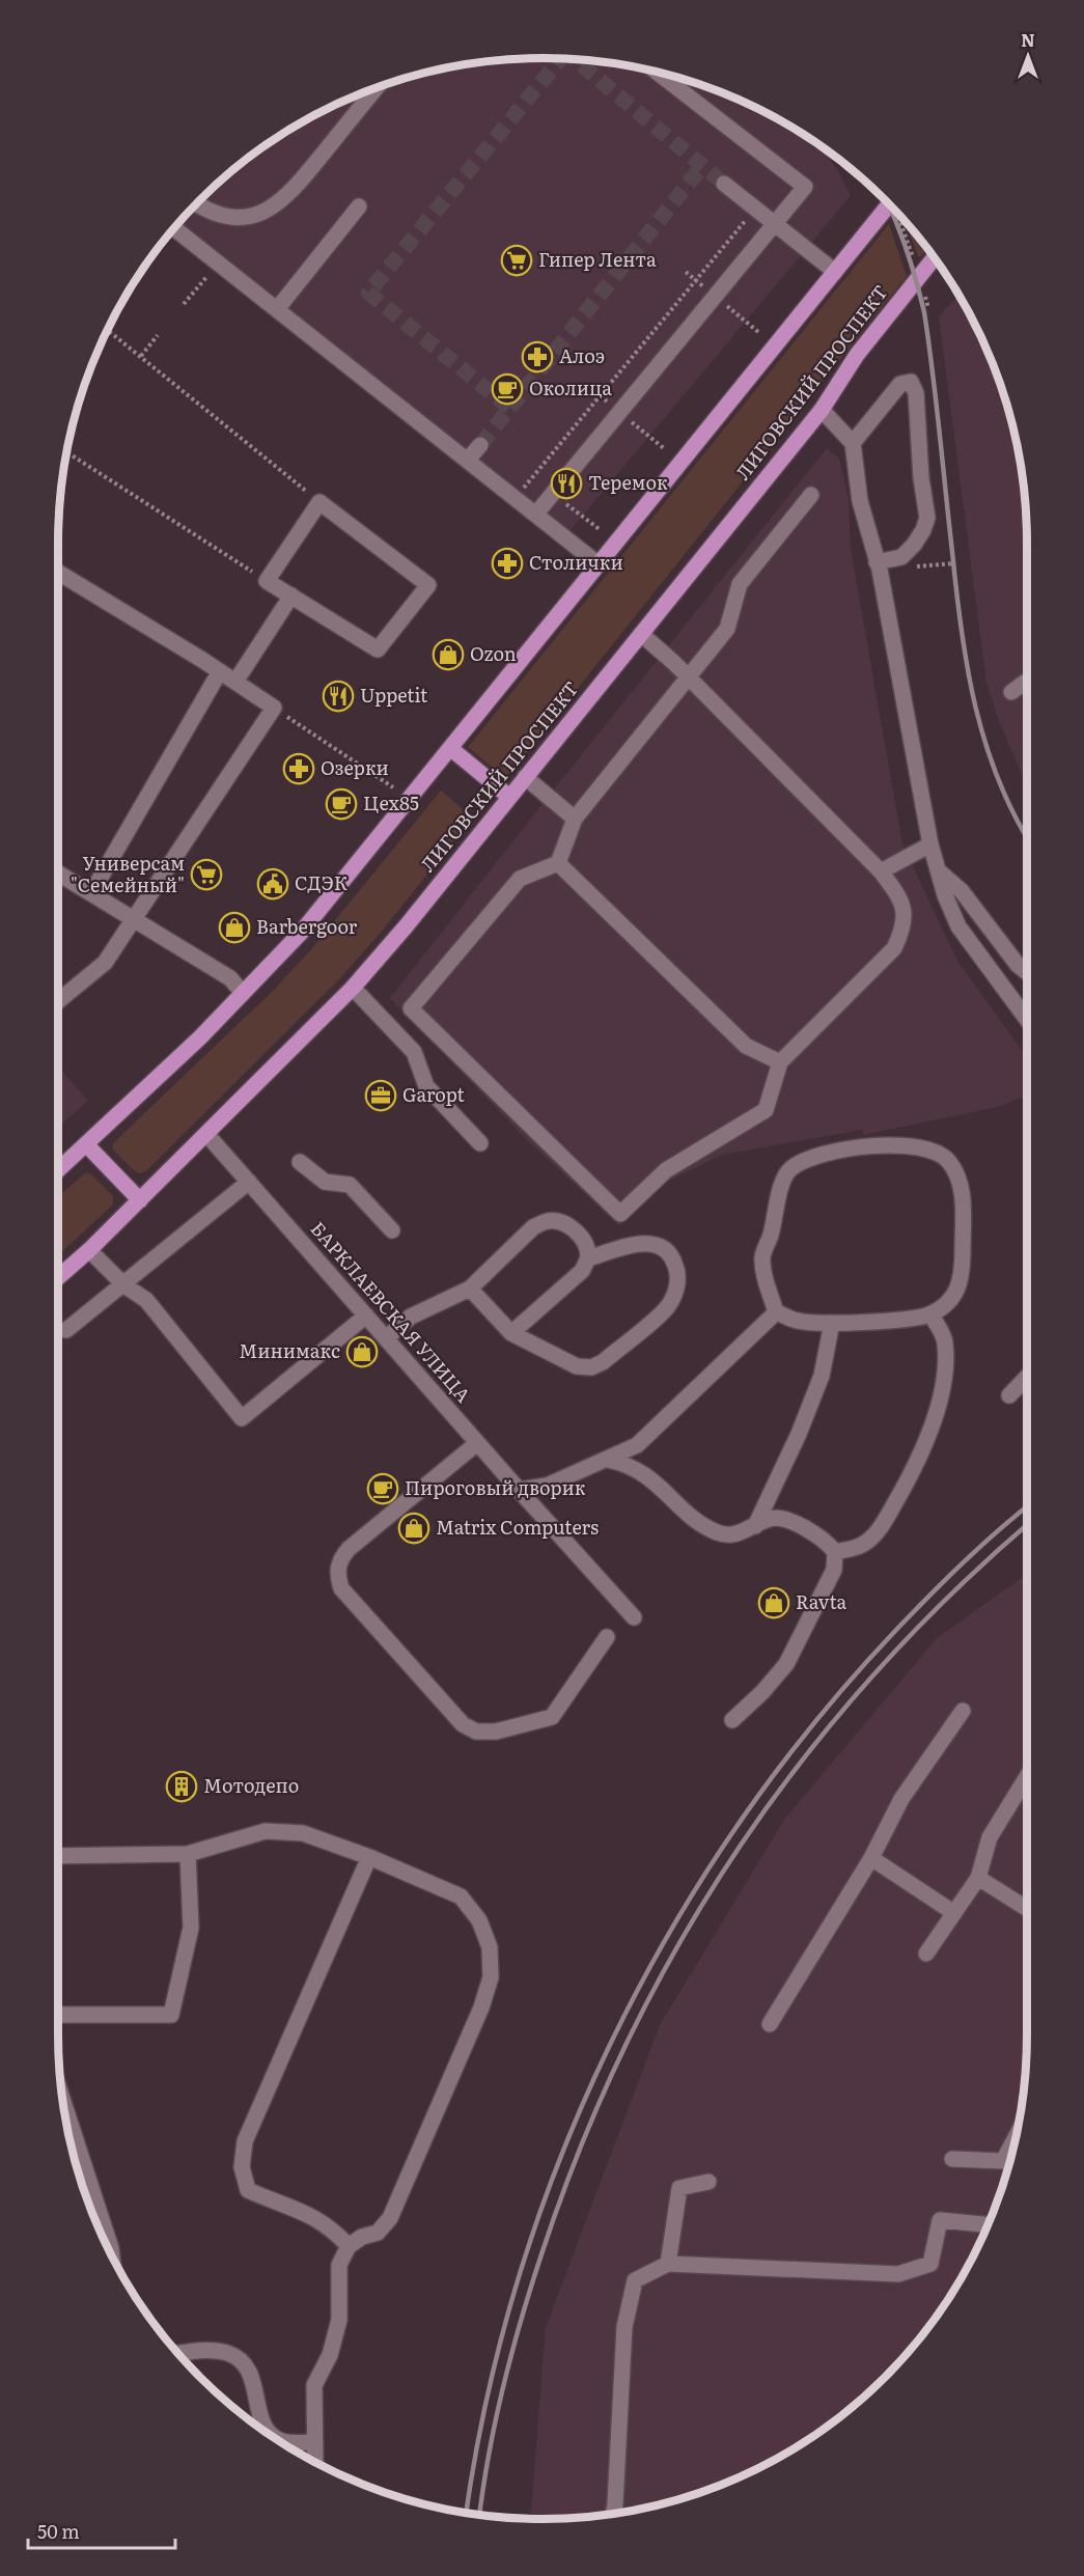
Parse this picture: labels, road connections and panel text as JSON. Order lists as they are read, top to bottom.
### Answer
{
  "streets": {
    "main road": ["ЛИГОВСКИЙ ПРОСПЕКТ"],
    "street": ["БАРКЛАЕВСКАЯ УЛИЦА"]
  },
  "crossings": [
    ["ЛИГОВСКИЙ ПРОСПЕКТ", "БАРКЛАЕВСКАЯ УЛИЦА"]
  ],
  "places": {
    "supermarket": ["Гипер Лента", "Универсам \"Семейный\""],
    "pharmacy": ["Алоэ", "Столички", "Озерки"],
    "cafe": ["Околица", "Цех85", "Пироговый дворик"],
    "restaurant": ["Теремок", "Uppetit"],
    "shop": [
      "Ozon",
      "Barbergoor",
      "Минимакс",
      "Matrix Computers",
      "Ravta"
    ],
    "public building": ["СДЭК"],
    "office": ["Garopt"],
    "building": ["Мотодепо"]
  },
  "scale_bar": "50 m",
  "north": "top"
}
